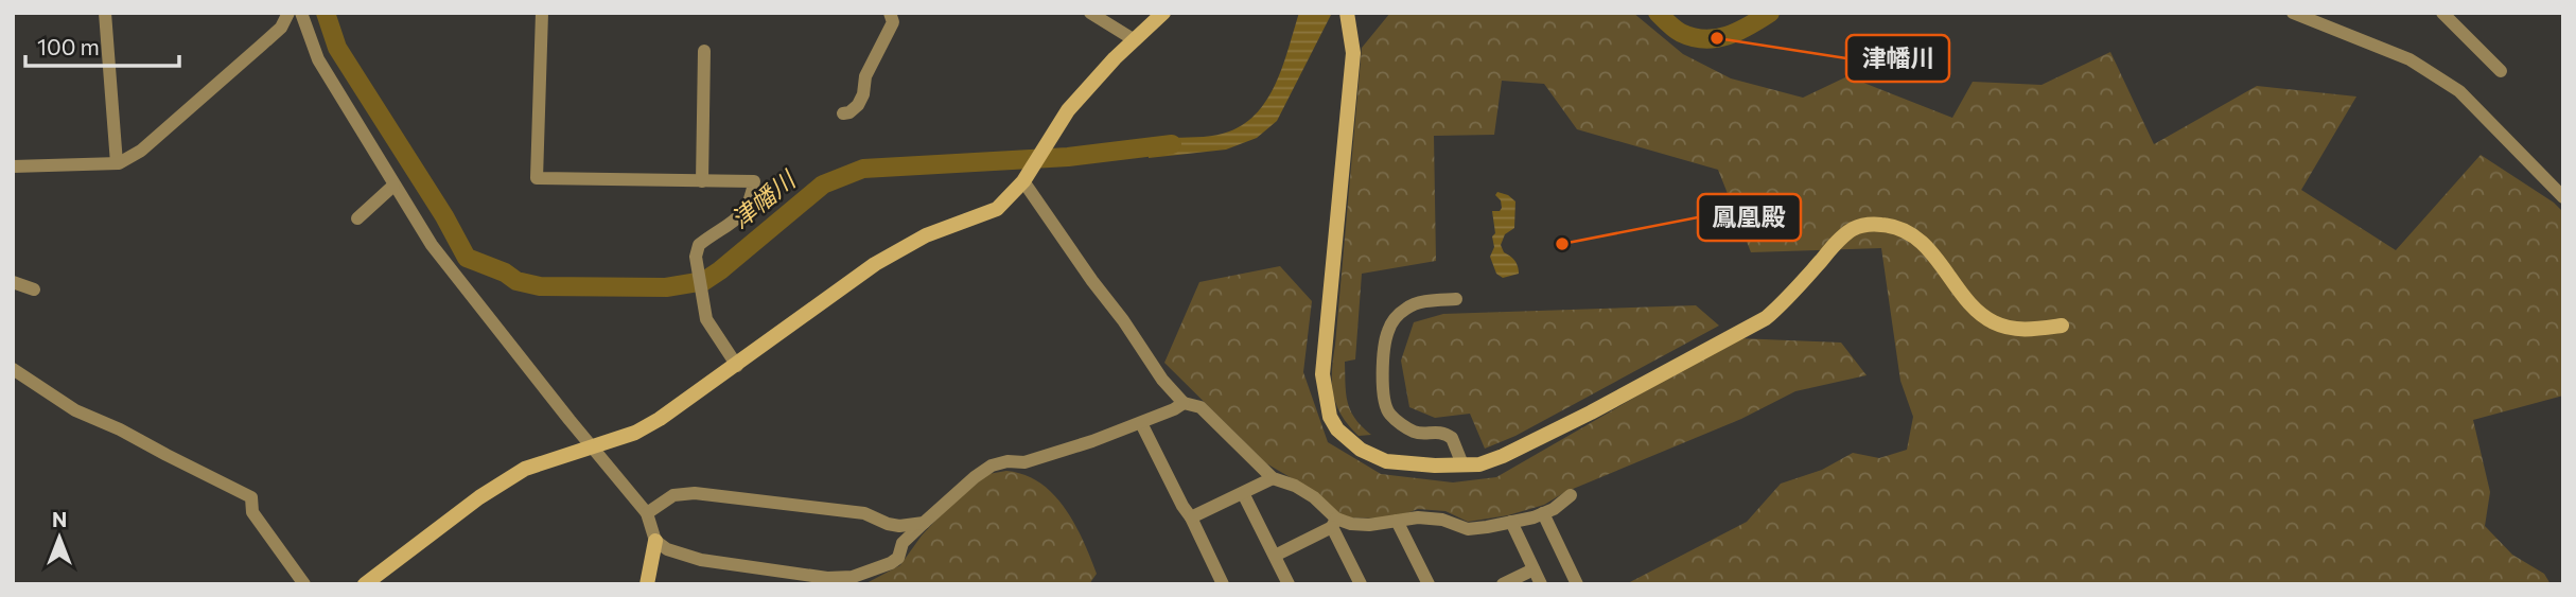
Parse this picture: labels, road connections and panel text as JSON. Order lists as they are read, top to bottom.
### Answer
{
  "water": ["津幡川"],
  "places": ["津幡川", "鳳凰殿"],
  "scale_bar": "100 m",
  "north": "top"
}
